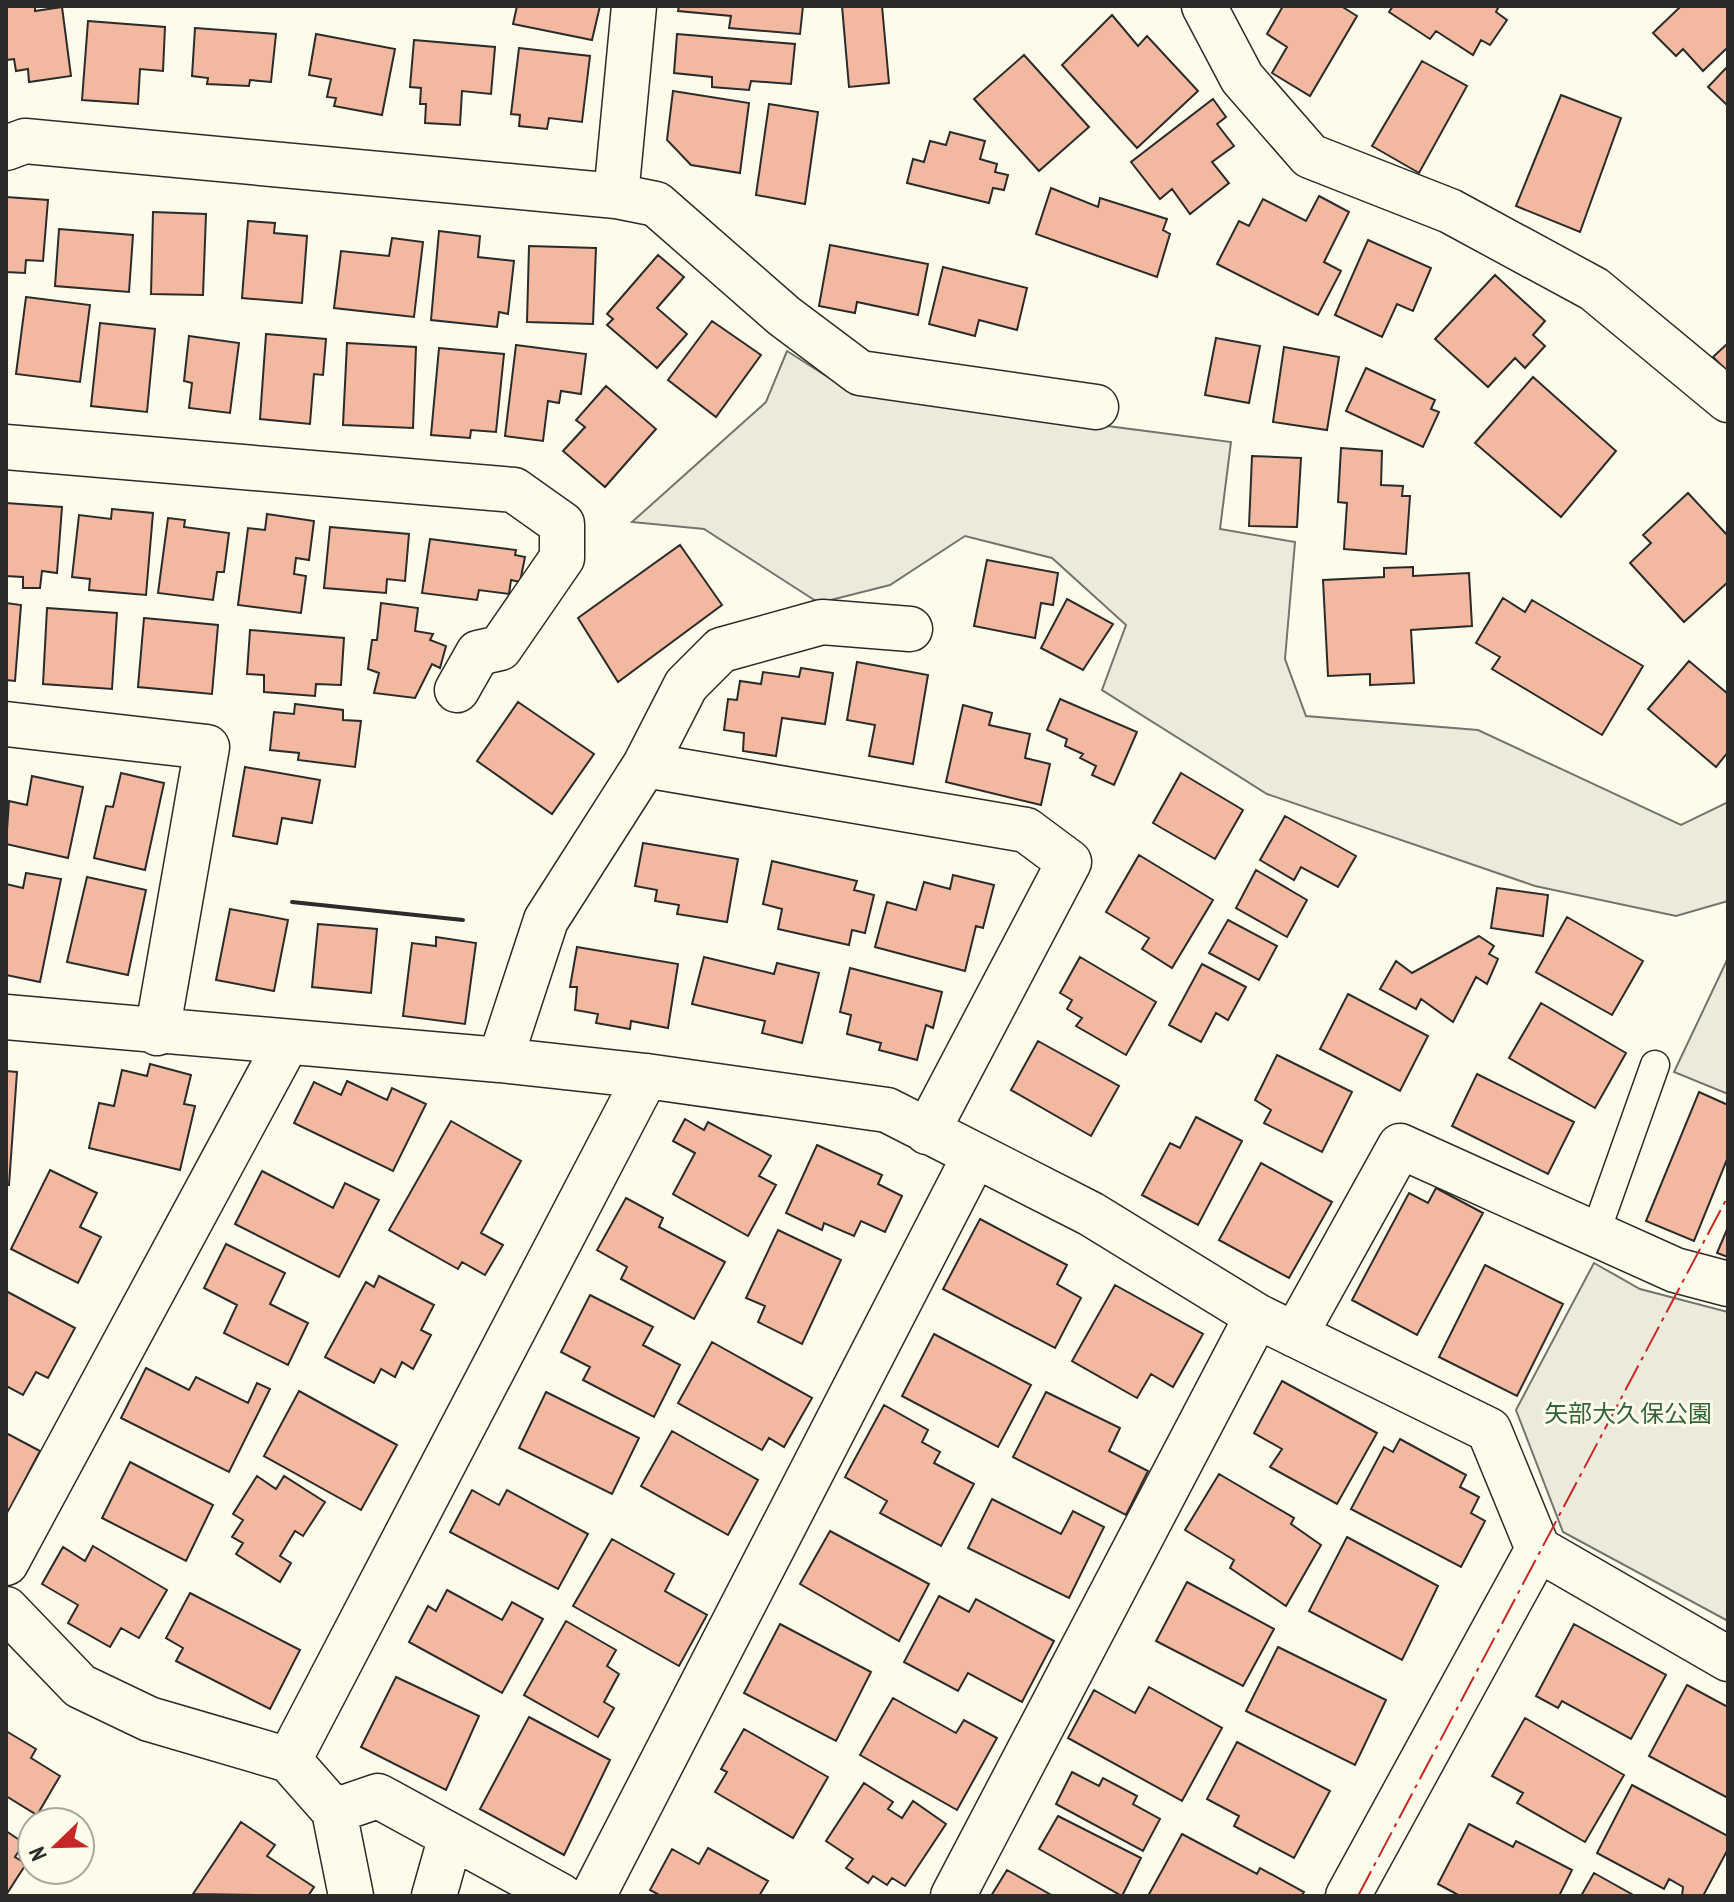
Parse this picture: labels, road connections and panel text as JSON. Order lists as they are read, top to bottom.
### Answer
{
  "parks": ["矢部大久保公園"],
  "north": "bottom left"
}
